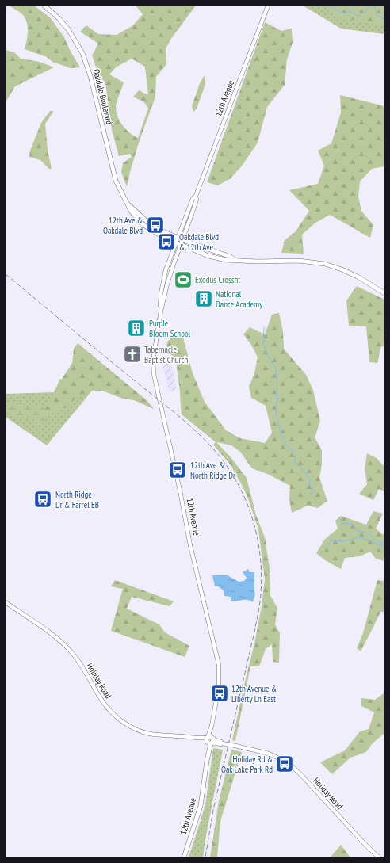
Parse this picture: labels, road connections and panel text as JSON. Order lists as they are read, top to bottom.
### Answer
{
  "streets": {
    "main road": ["Oakdale Boulevard", "12th Avenue"],
    "street": ["Holiday Road"]
  },
  "crossings": [
    ["Oakdale Boulevard", "12th Avenue"],
    ["12th Avenue", "Holiday Road"]
  ],
  "places": {
    "bus stop": [
      "12th Ave & Oakdale Blvd",
      "Oakdale Blvd & 12th Ave",
      "12th Ave & North Ridge Dr",
      "North Ridge Dr & Farrel EB",
      "12th Avenue & Liberty Ln East",
      "Holiday Rd & Oak Lake Park Rd"
    ],
    "sports": ["Exodus Crossfit"],
    "building": ["National Dance Academy", "Purple Bloom School"],
    "church": ["Tabernacle Baptist Church"]
  }
}
